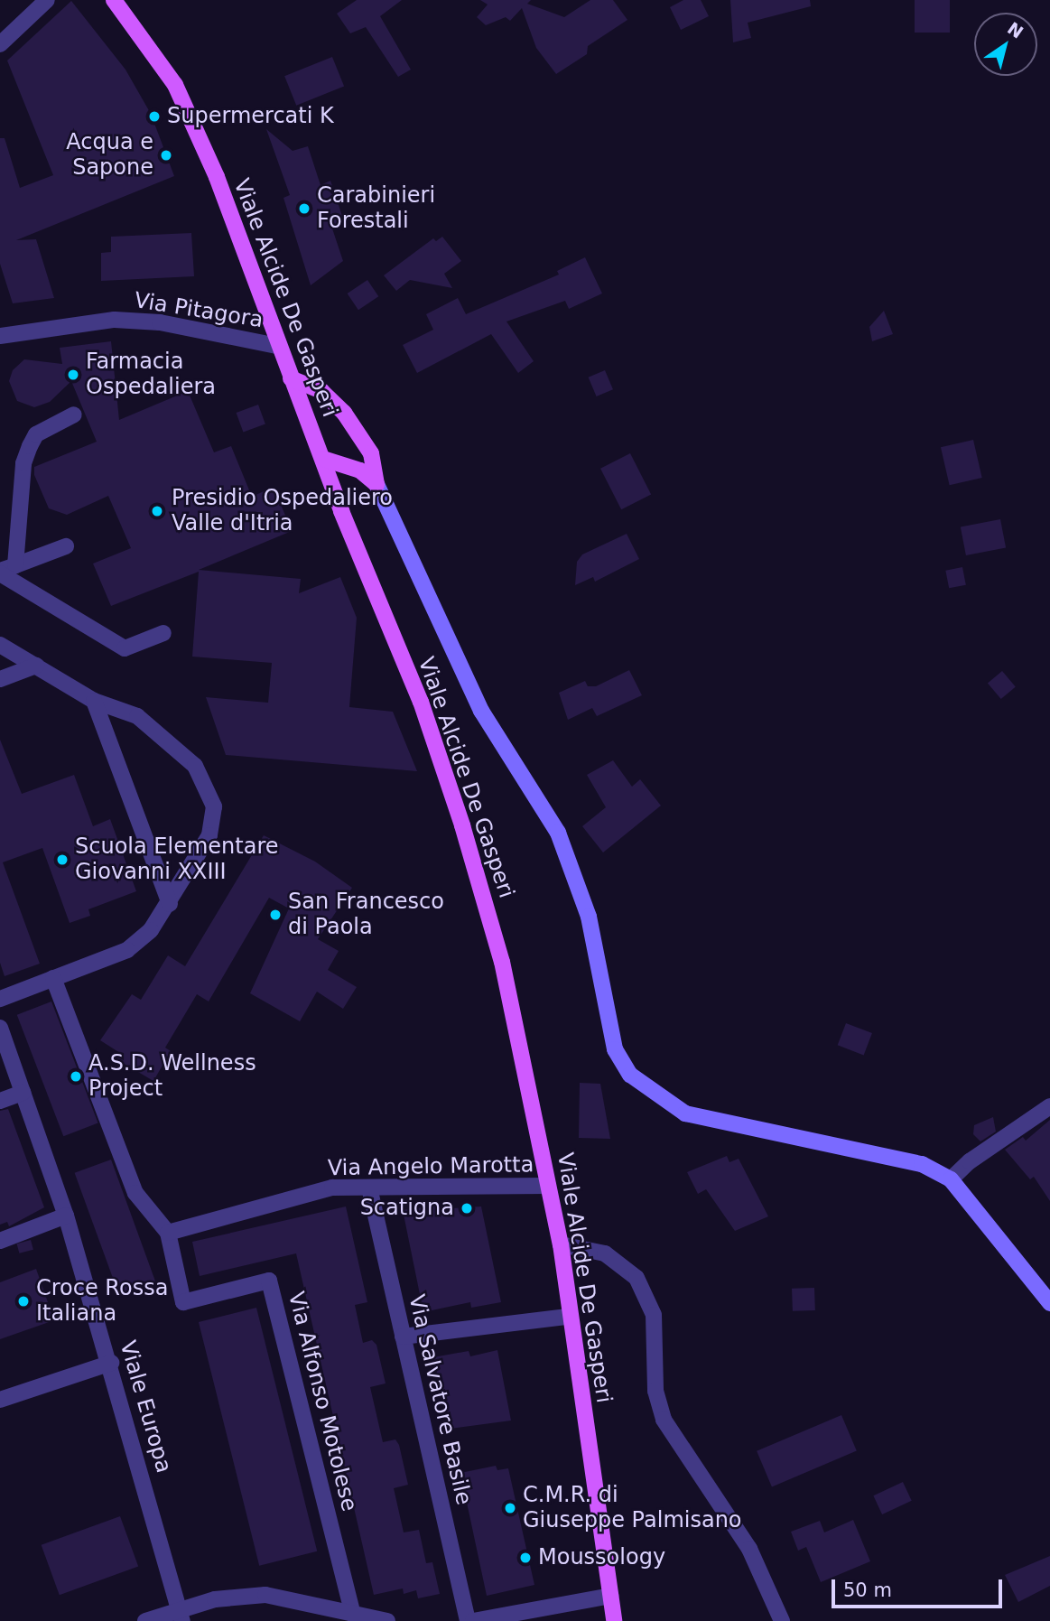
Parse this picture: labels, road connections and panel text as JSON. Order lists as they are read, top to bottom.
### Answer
{
  "streets": {
    "main road": ["Viale Alcide De Gasperi"],
    "street": [
      "Via Pitagora",
      "Via Angelo Marotta",
      "Via Salvatore Basile",
      "Via Alfonso Motolese",
      "Viale Europa"
    ]
  },
  "crossings": [
    ["Viale Alcide De Gasperi", "Via Pitagora"],
    ["Viale Alcide De Gasperi", "Via Angelo Marotta"],
    ["Via Angelo Marotta", "Via Salvatore Basile"],
    ["Via Angelo Marotta", "Via Alfonso Motolese"]
  ],
  "places": [
    "Supermercati K",
    "Acqua e Sapone",
    "Carabinieri Forestali",
    "Farmacia Ospedaliera",
    "Presidio Ospedaliero Valle d'Itria",
    "Scuola Elementare Giovanni XXIII",
    "San Francesco di Paola",
    "A.S.D. Wellness Project",
    "Scatigna",
    "Croce Rossa Italiana",
    "C.M.R. di Giuseppe Palmisano",
    "Moussology"
  ],
  "scale_bar": "50 m",
  "north": "top right"
}
